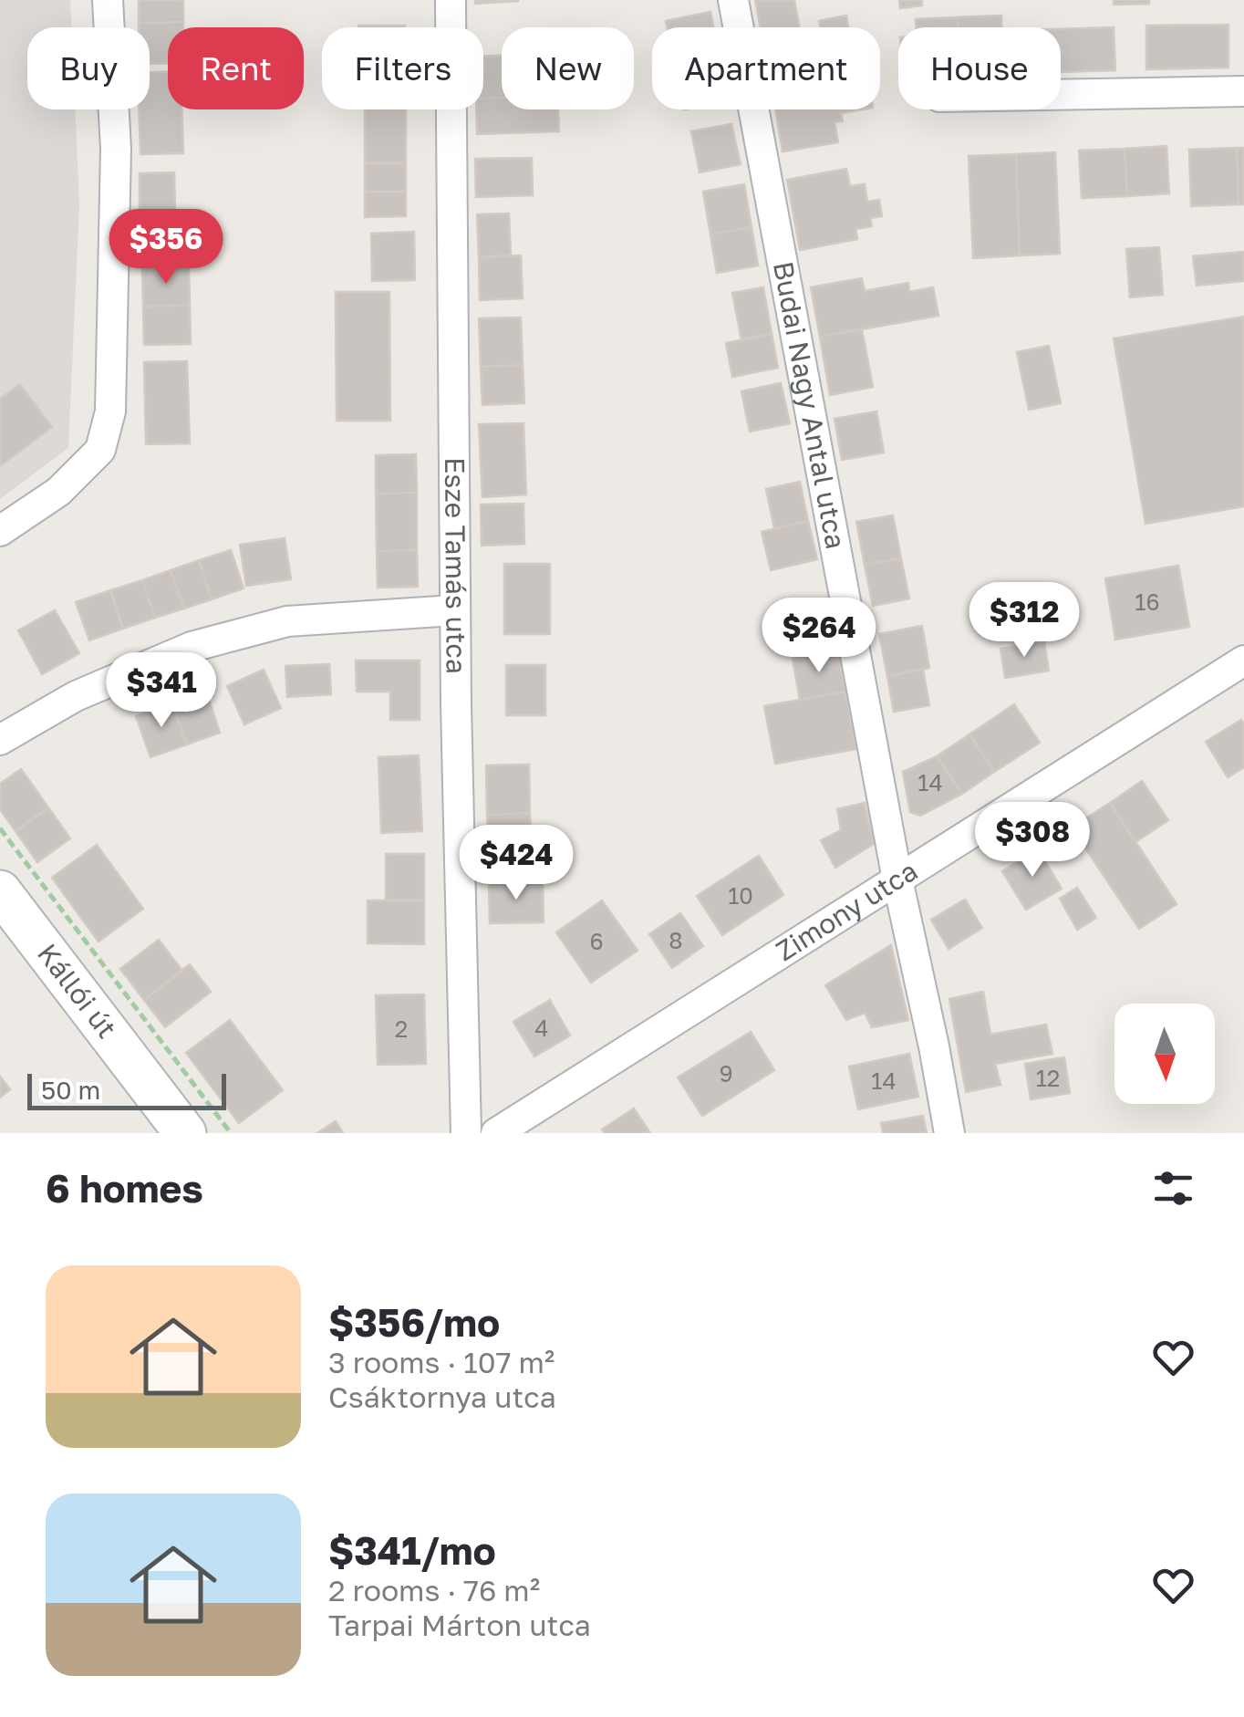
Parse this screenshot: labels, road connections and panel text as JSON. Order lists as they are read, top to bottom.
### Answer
{
  "streets": {
    "main road": ["Kállói út"],
    "street": ["Budai Nagy Antal utca", "Esze Tamás utca", "Zimony utca"]
  },
  "crossings": [
    ["Budai Nagy Antal utca", "Zimony utca"]
  ],
  "house_numbers": [
    "16",
    "14",
    "10",
    "8",
    "6",
    "4",
    "2",
    "9",
    "12",
    "14"
  ],
  "scale_bar": "50 m",
  "north": "bottom",
  "page": {
    "chip": [
      "Buy",
      "Rent",
      "Filters",
      "New",
      "Apartment",
      "House"
    ],
    "price": [
      "$356",
      "$312",
      "$264",
      "$341",
      "$308",
      "$424"
    ],
    "scale": "50 m",
    "heading": "6 homes",
    "list": [
      {
        "name": "$356/mo",
        "note": "3 rooms · 107 m² · Csáktornya utca"
      },
      {
        "name": "$341/mo",
        "note": "2 rooms · 76 m² · Tarpai Márton utca"
      }
    ]
  }
}
